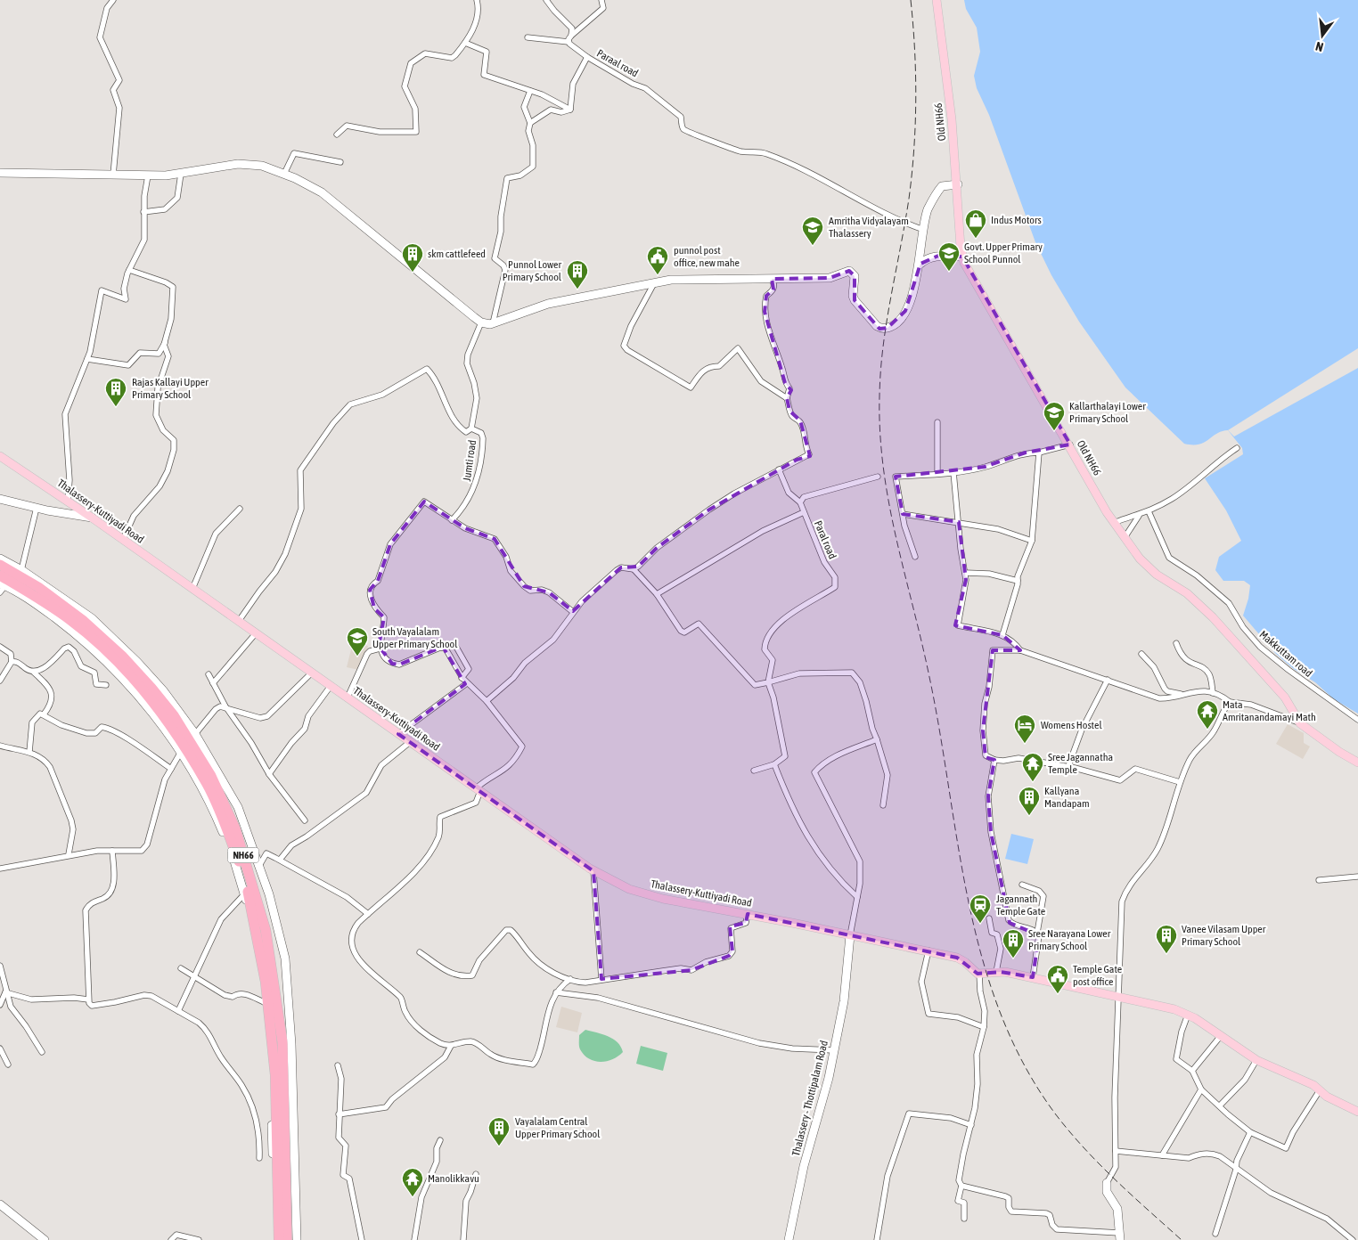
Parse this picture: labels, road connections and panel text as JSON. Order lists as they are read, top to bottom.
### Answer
{
  "streets": {
    "highway": ["NH66"],
    "main road": ["Old NH66", "Thalassery-Kuttiyadi Road"],
    "street": [
      "Paraal road",
      "Jumti road",
      "Paral road",
      "Makkuttam road",
      "Thalassery - Thottipalam Road"
    ]
  },
  "crossings": [
    ["Thalassery-Kuttiyadi Road", "Thalassery - Thottipalam Road"]
  ],
  "places": {
    "shop": ["Indus Motors"],
    "school or university": [
      "Amritha Vidyalayam Thalassery",
      "Govt. Upper Primary School Punnol",
      "Kallarthalayi Lower Primary School",
      "South Vayalalam Upper Primary School"
    ],
    "building": [
      "skm cattlefeed",
      "Punnol Lower Primary School",
      "Rajas Kallayi Upper Primary School",
      "Kallyana Mandapam",
      "Vanee Vilasam Upper Primary School",
      "Sree Narayana Lower Primary School",
      "Vayalalam Central Upper Primary School"
    ],
    "public building": ["punnol post office, new mahe", "Temple Gate post office"],
    "temple": ["Mata Amritanandamayi Math", "Sree Jagannatha Temple", "Manolikkavu"],
    "hotel": ["Womens Hostel"],
    "station": ["Jagannath Temple Gate"]
  },
  "north": "bottom"
}
